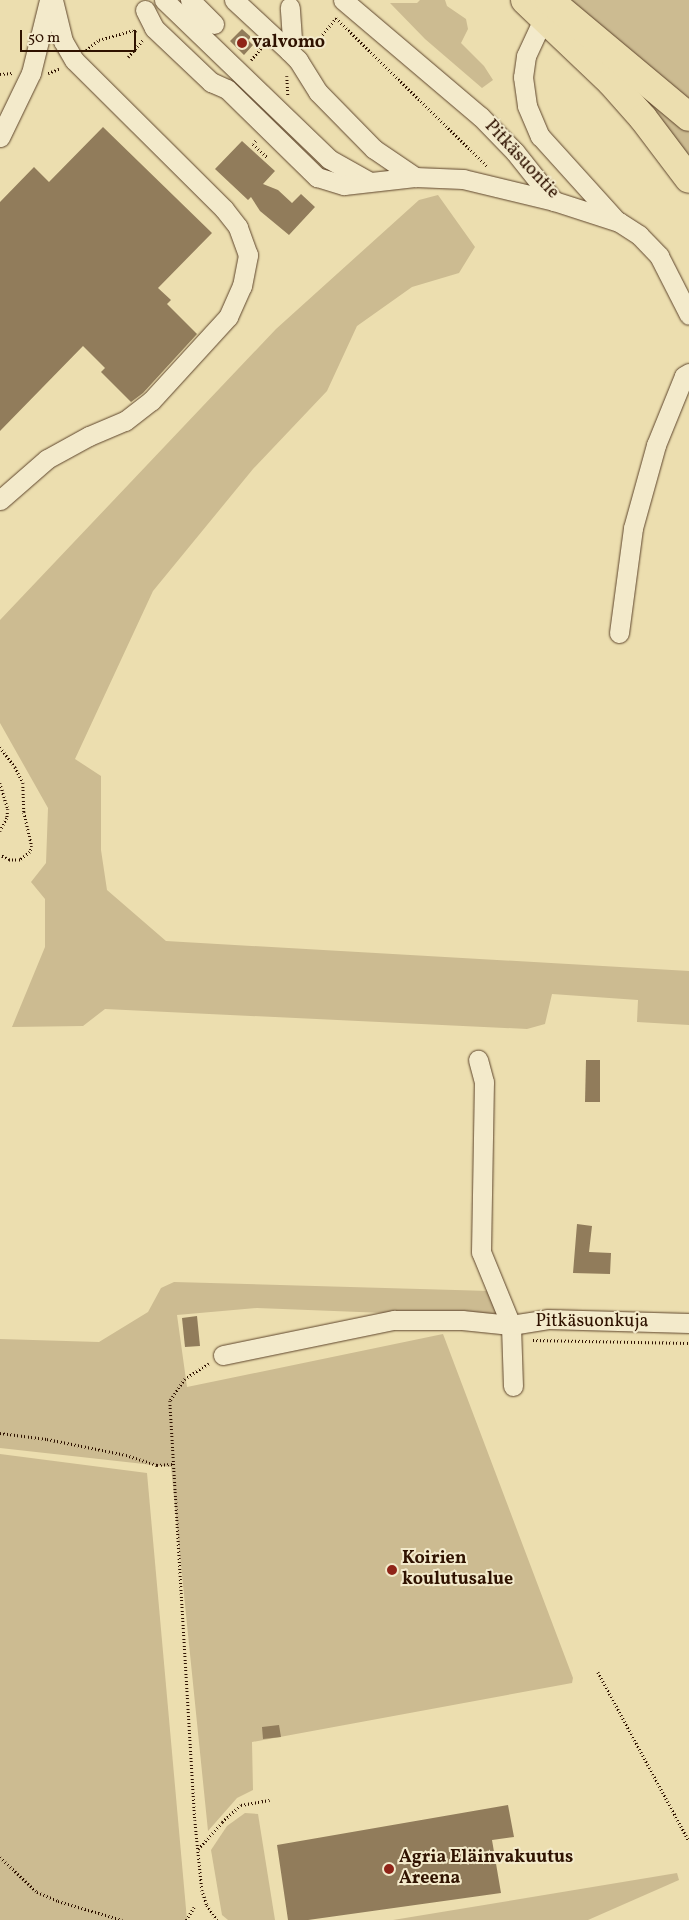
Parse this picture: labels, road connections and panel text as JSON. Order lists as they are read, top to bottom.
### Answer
{
  "streets": {
    "street": ["Pitkäsuontie", "Pitkäsuonkuja"]
  },
  "places": ["valvomo", "Koirien koulutusalue", "Agria Eläinvakuutus Areena"],
  "scale_bar": "50 m"
}
